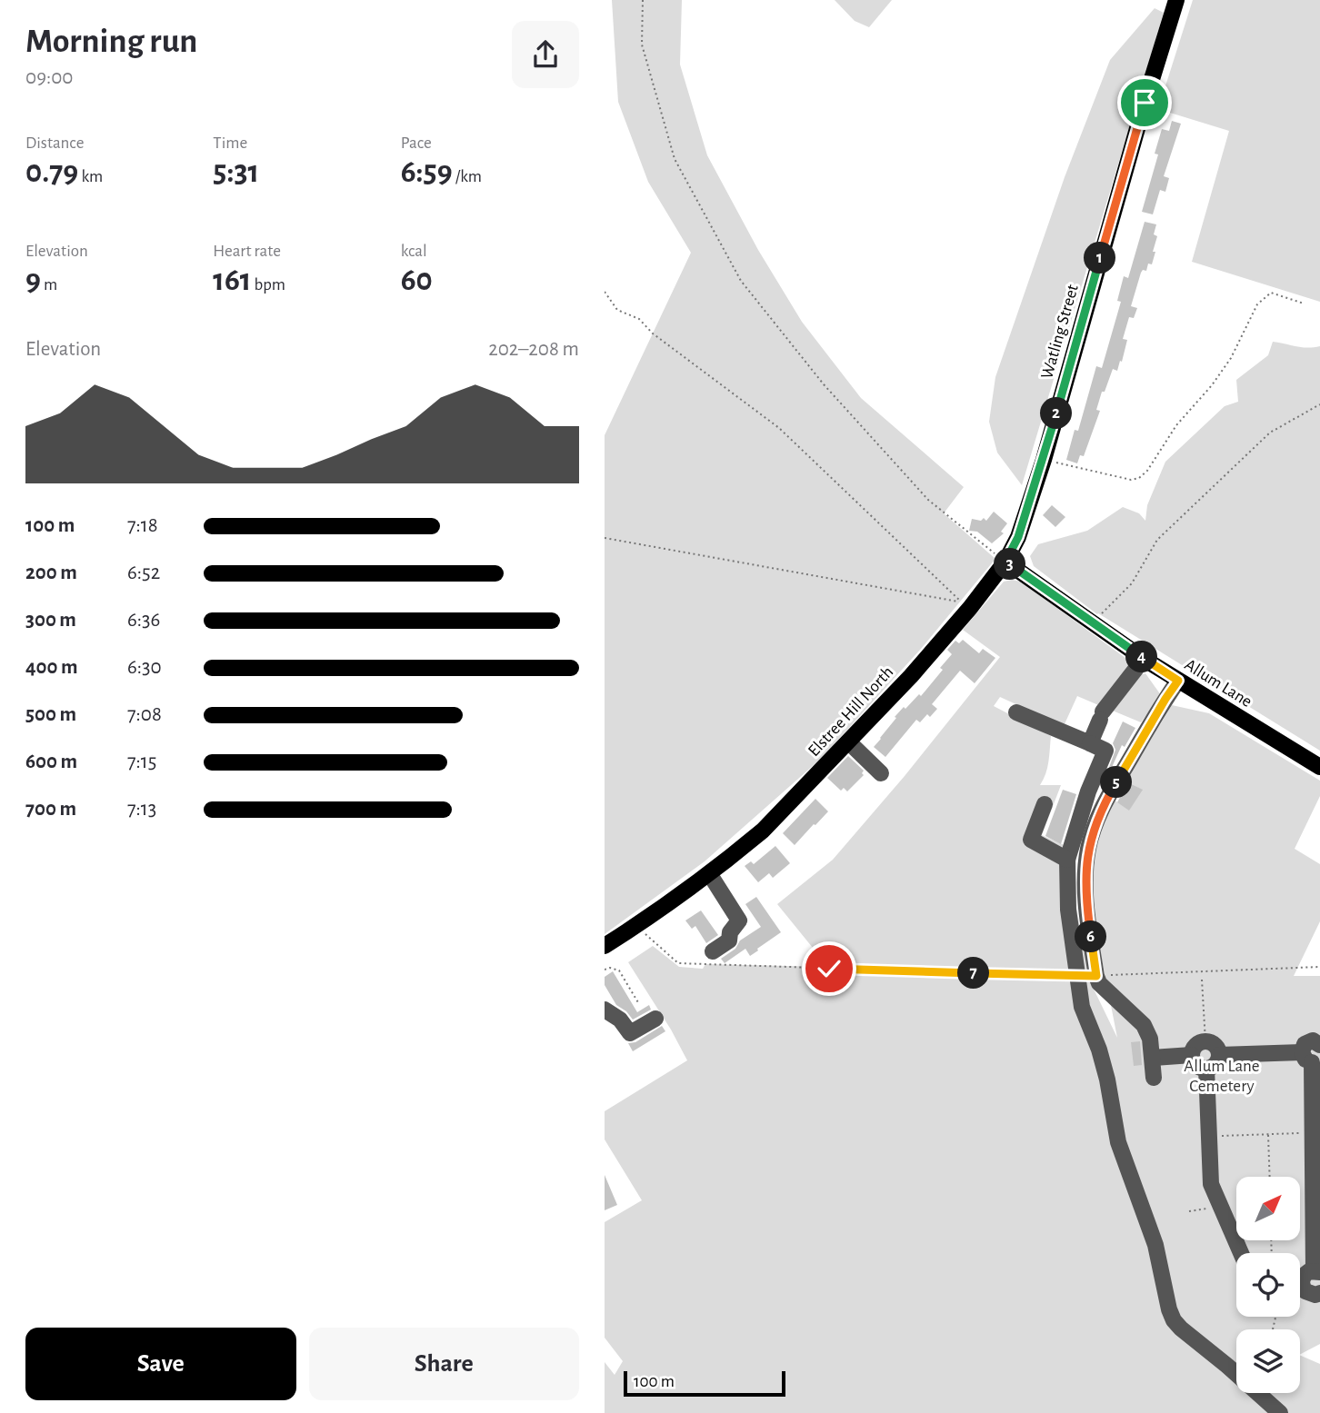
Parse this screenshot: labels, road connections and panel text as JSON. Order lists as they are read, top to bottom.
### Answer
{
  "streets": {
    "main road": ["Watling Street", "Allum Lane", "Elstree Hill North"]
  },
  "crossings": [
    ["Watling Street", "Allum Lane"],
    ["Watling Street", "Elstree Hill North"],
    ["Allum Lane", "Elstree Hill North"]
  ],
  "parks": ["Allum Lane Cemetery"],
  "scale_bar": "100 m",
  "north": "top right",
  "page": {
    "heading": ["Morning run", "09:00"],
    "stats": [
      ["Distance", "0.79 km"],
      ["Time", "5:31"],
      ["Pace", "6:59 /km"],
      ["Elevation", "9 m"],
      ["Heart rate", "161 bpm"],
      ["kcal", "60"]
    ],
    "pins": [
      "1",
      "2",
      "3",
      "4",
      "5",
      "6",
      "7"
    ],
    "chart": ["Elevation", "202–208 m"],
    "list": [
      {
        "name": "100 m",
        "note": "7:18"
      },
      {
        "name": "200 m",
        "note": "6:52"
      },
      {
        "name": "300 m",
        "note": "6:36"
      },
      {
        "name": "400 m",
        "note": "6:30"
      },
      {
        "name": "500 m",
        "note": "7:08"
      },
      {
        "name": "600 m",
        "note": "7:15"
      },
      {
        "name": "700 m",
        "note": "7:13"
      }
    ],
    "buttons": ["Save", "Share"],
    "scale": "100 m"
  }
}
